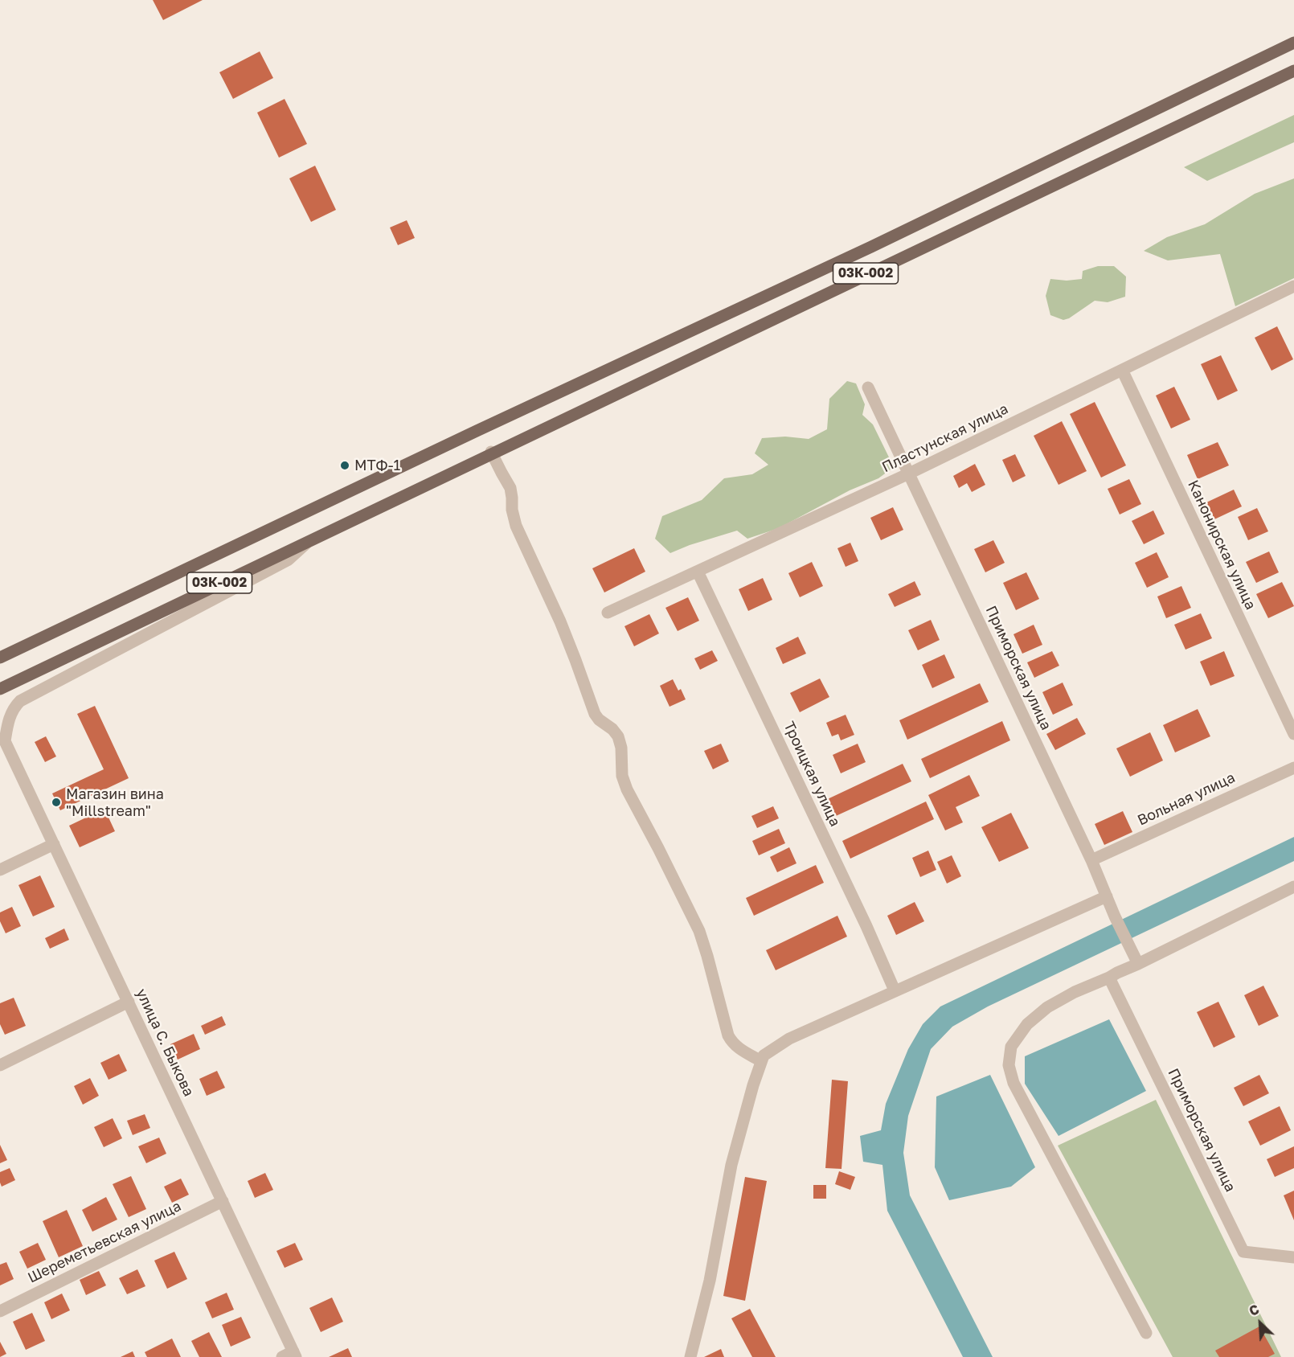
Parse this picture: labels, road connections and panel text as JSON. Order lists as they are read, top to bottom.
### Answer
{
  "streets": {
    "main road": ["03К-002"],
    "street": [
      "Пластунская улица",
      "Канонирская улица",
      "Приморская улица",
      "Троицкая улица",
      "Вольная улица",
      "улица С. Быкова",
      "Шереметьевская улица"
    ]
  },
  "crossings": [
    ["Пластунская улица", "Канонирская улица"],
    ["Пластунская улица", "Приморская улица"],
    ["Пластунская улица", "Троицкая улица"],
    ["Приморская улица", "Вольная улица"],
    ["улица С. Быкова", "Шереметьевская улица"]
  ],
  "places": ["МТФ-1", "Магазин вина \"Millstream\""],
  "north": "top left"
}
